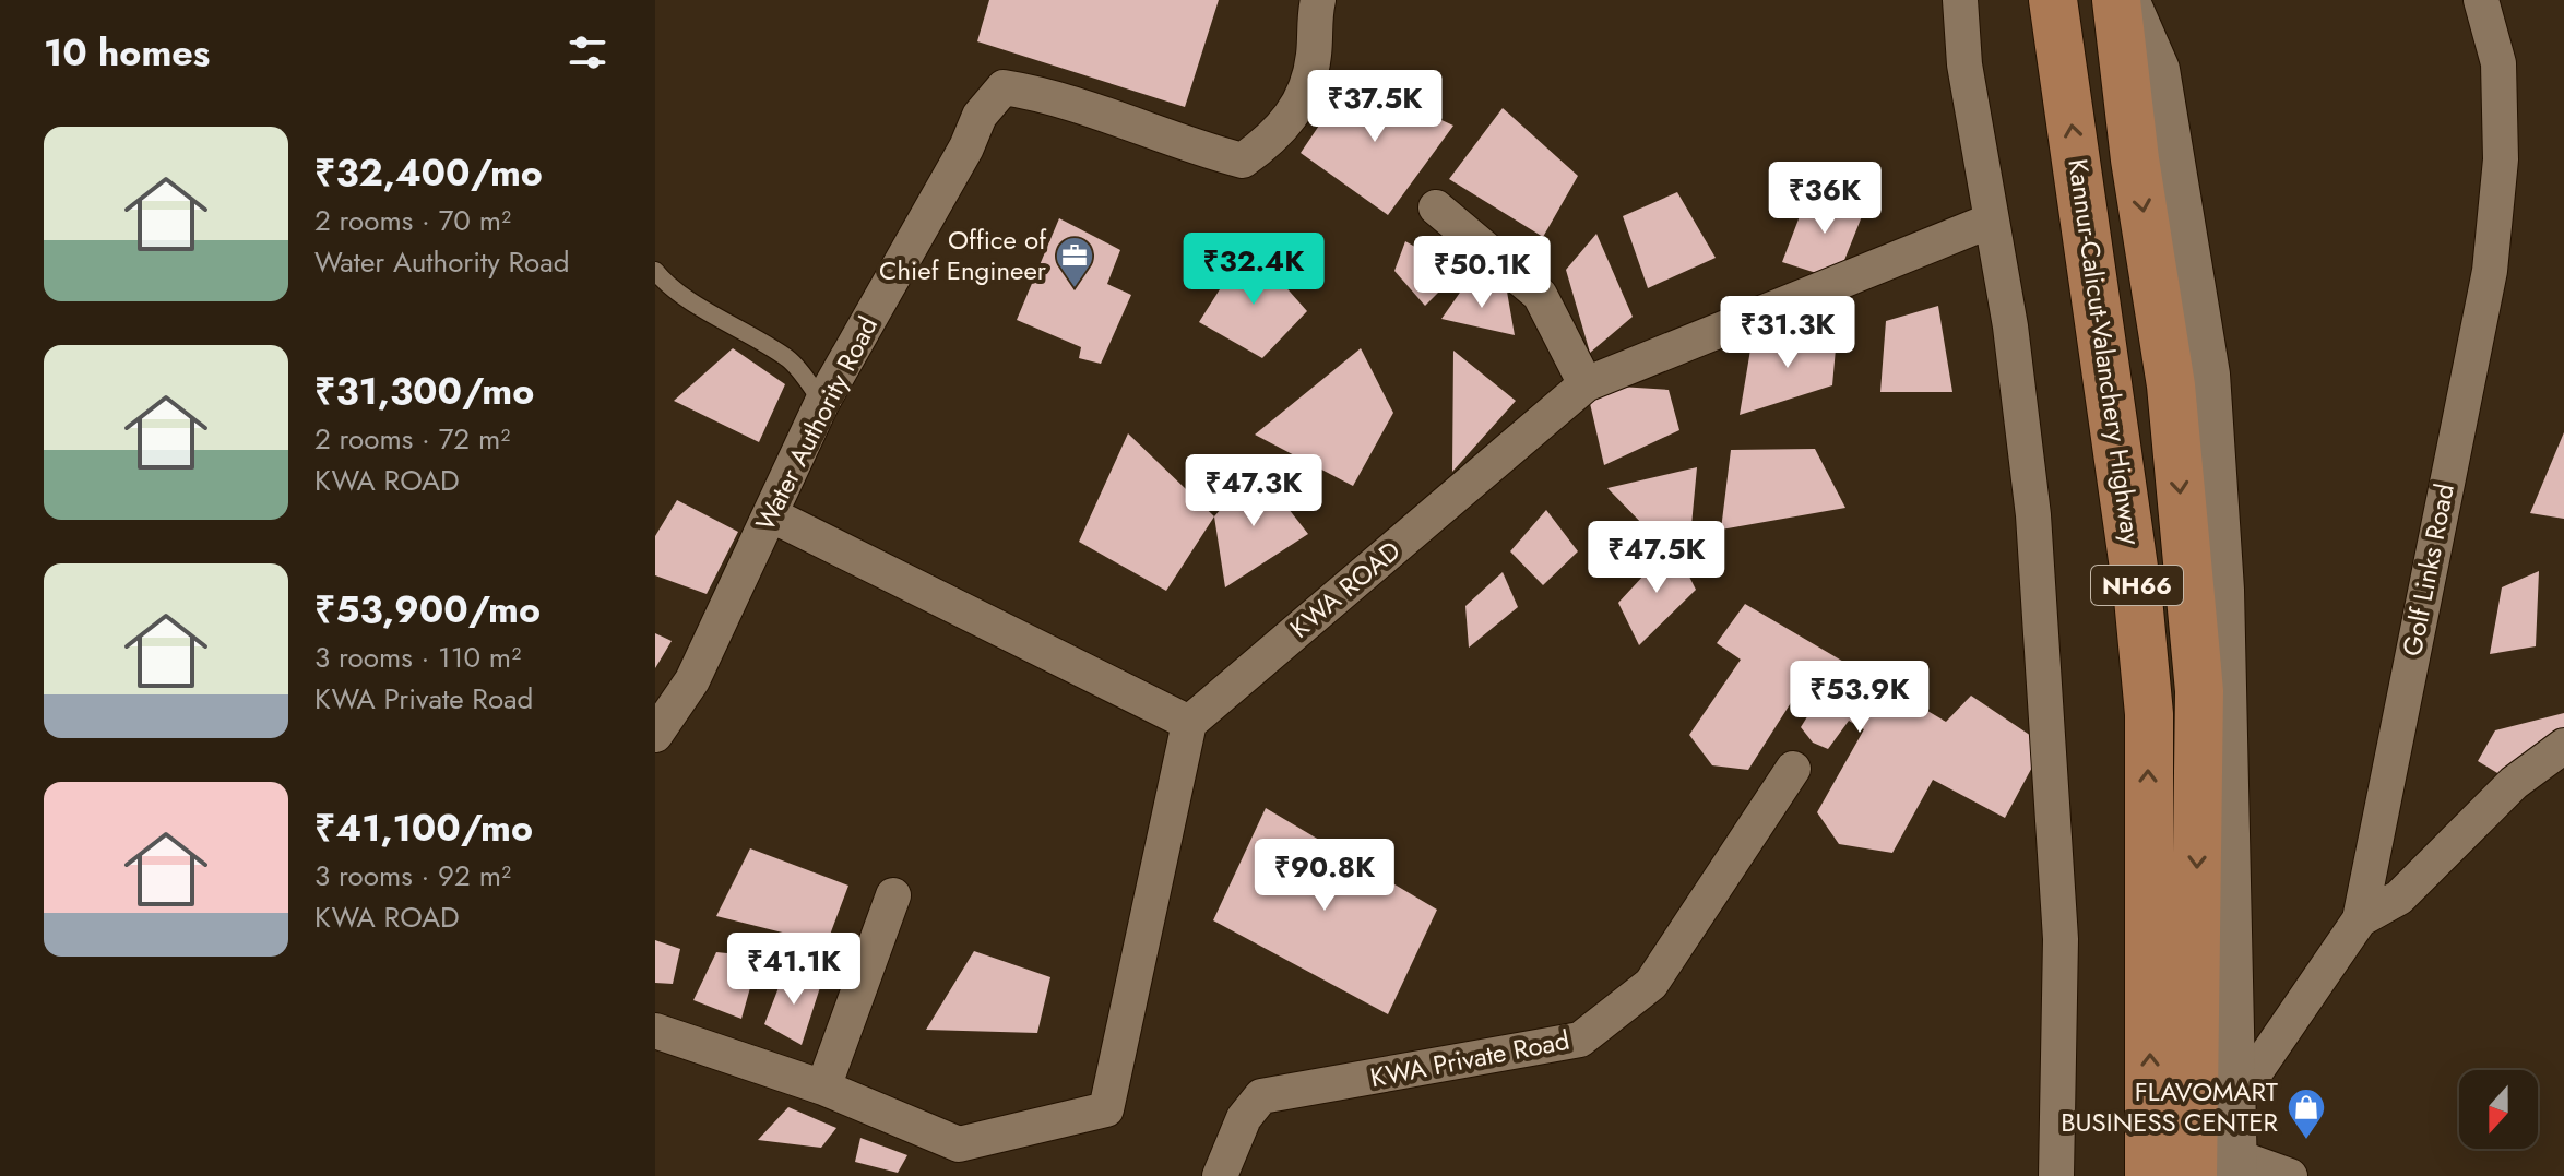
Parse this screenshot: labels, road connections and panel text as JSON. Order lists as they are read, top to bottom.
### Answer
{
  "streets": {
    "highway": ["Kannur-Calicut-Valanchery Highway", "NH66"],
    "street": [
      "Water Authority Road",
      "Golf Links Road",
      "KWA ROAD",
      "KWA Private Road"
    ]
  },
  "places": {
    "office": ["Office of Chief Engineer"],
    "shop": ["FLAVOMART BUSINESS CENTER"]
  },
  "north": "bottom",
  "page": {
    "heading": "10 homes",
    "price": [
      "₹37.5K",
      "₹36K",
      "₹32.4K",
      "₹50.1K",
      "₹31.3K",
      "₹47.3K",
      "₹47.5K",
      "₹53.9K",
      "₹90.8K",
      "₹41.1K"
    ],
    "list": [
      {
        "name": "₹32,400/mo",
        "note": "2 rooms · 70 m² · Water Authority Road"
      },
      {
        "name": "₹31,300/mo",
        "note": "2 rooms · 72 m² · KWA ROAD"
      },
      {
        "name": "₹53,900/mo",
        "note": "3 rooms · 110 m² · KWA Private Road"
      },
      {
        "name": "₹41,100/mo",
        "note": "3 rooms · 92 m² · KWA ROAD"
      }
    ]
  }
}
